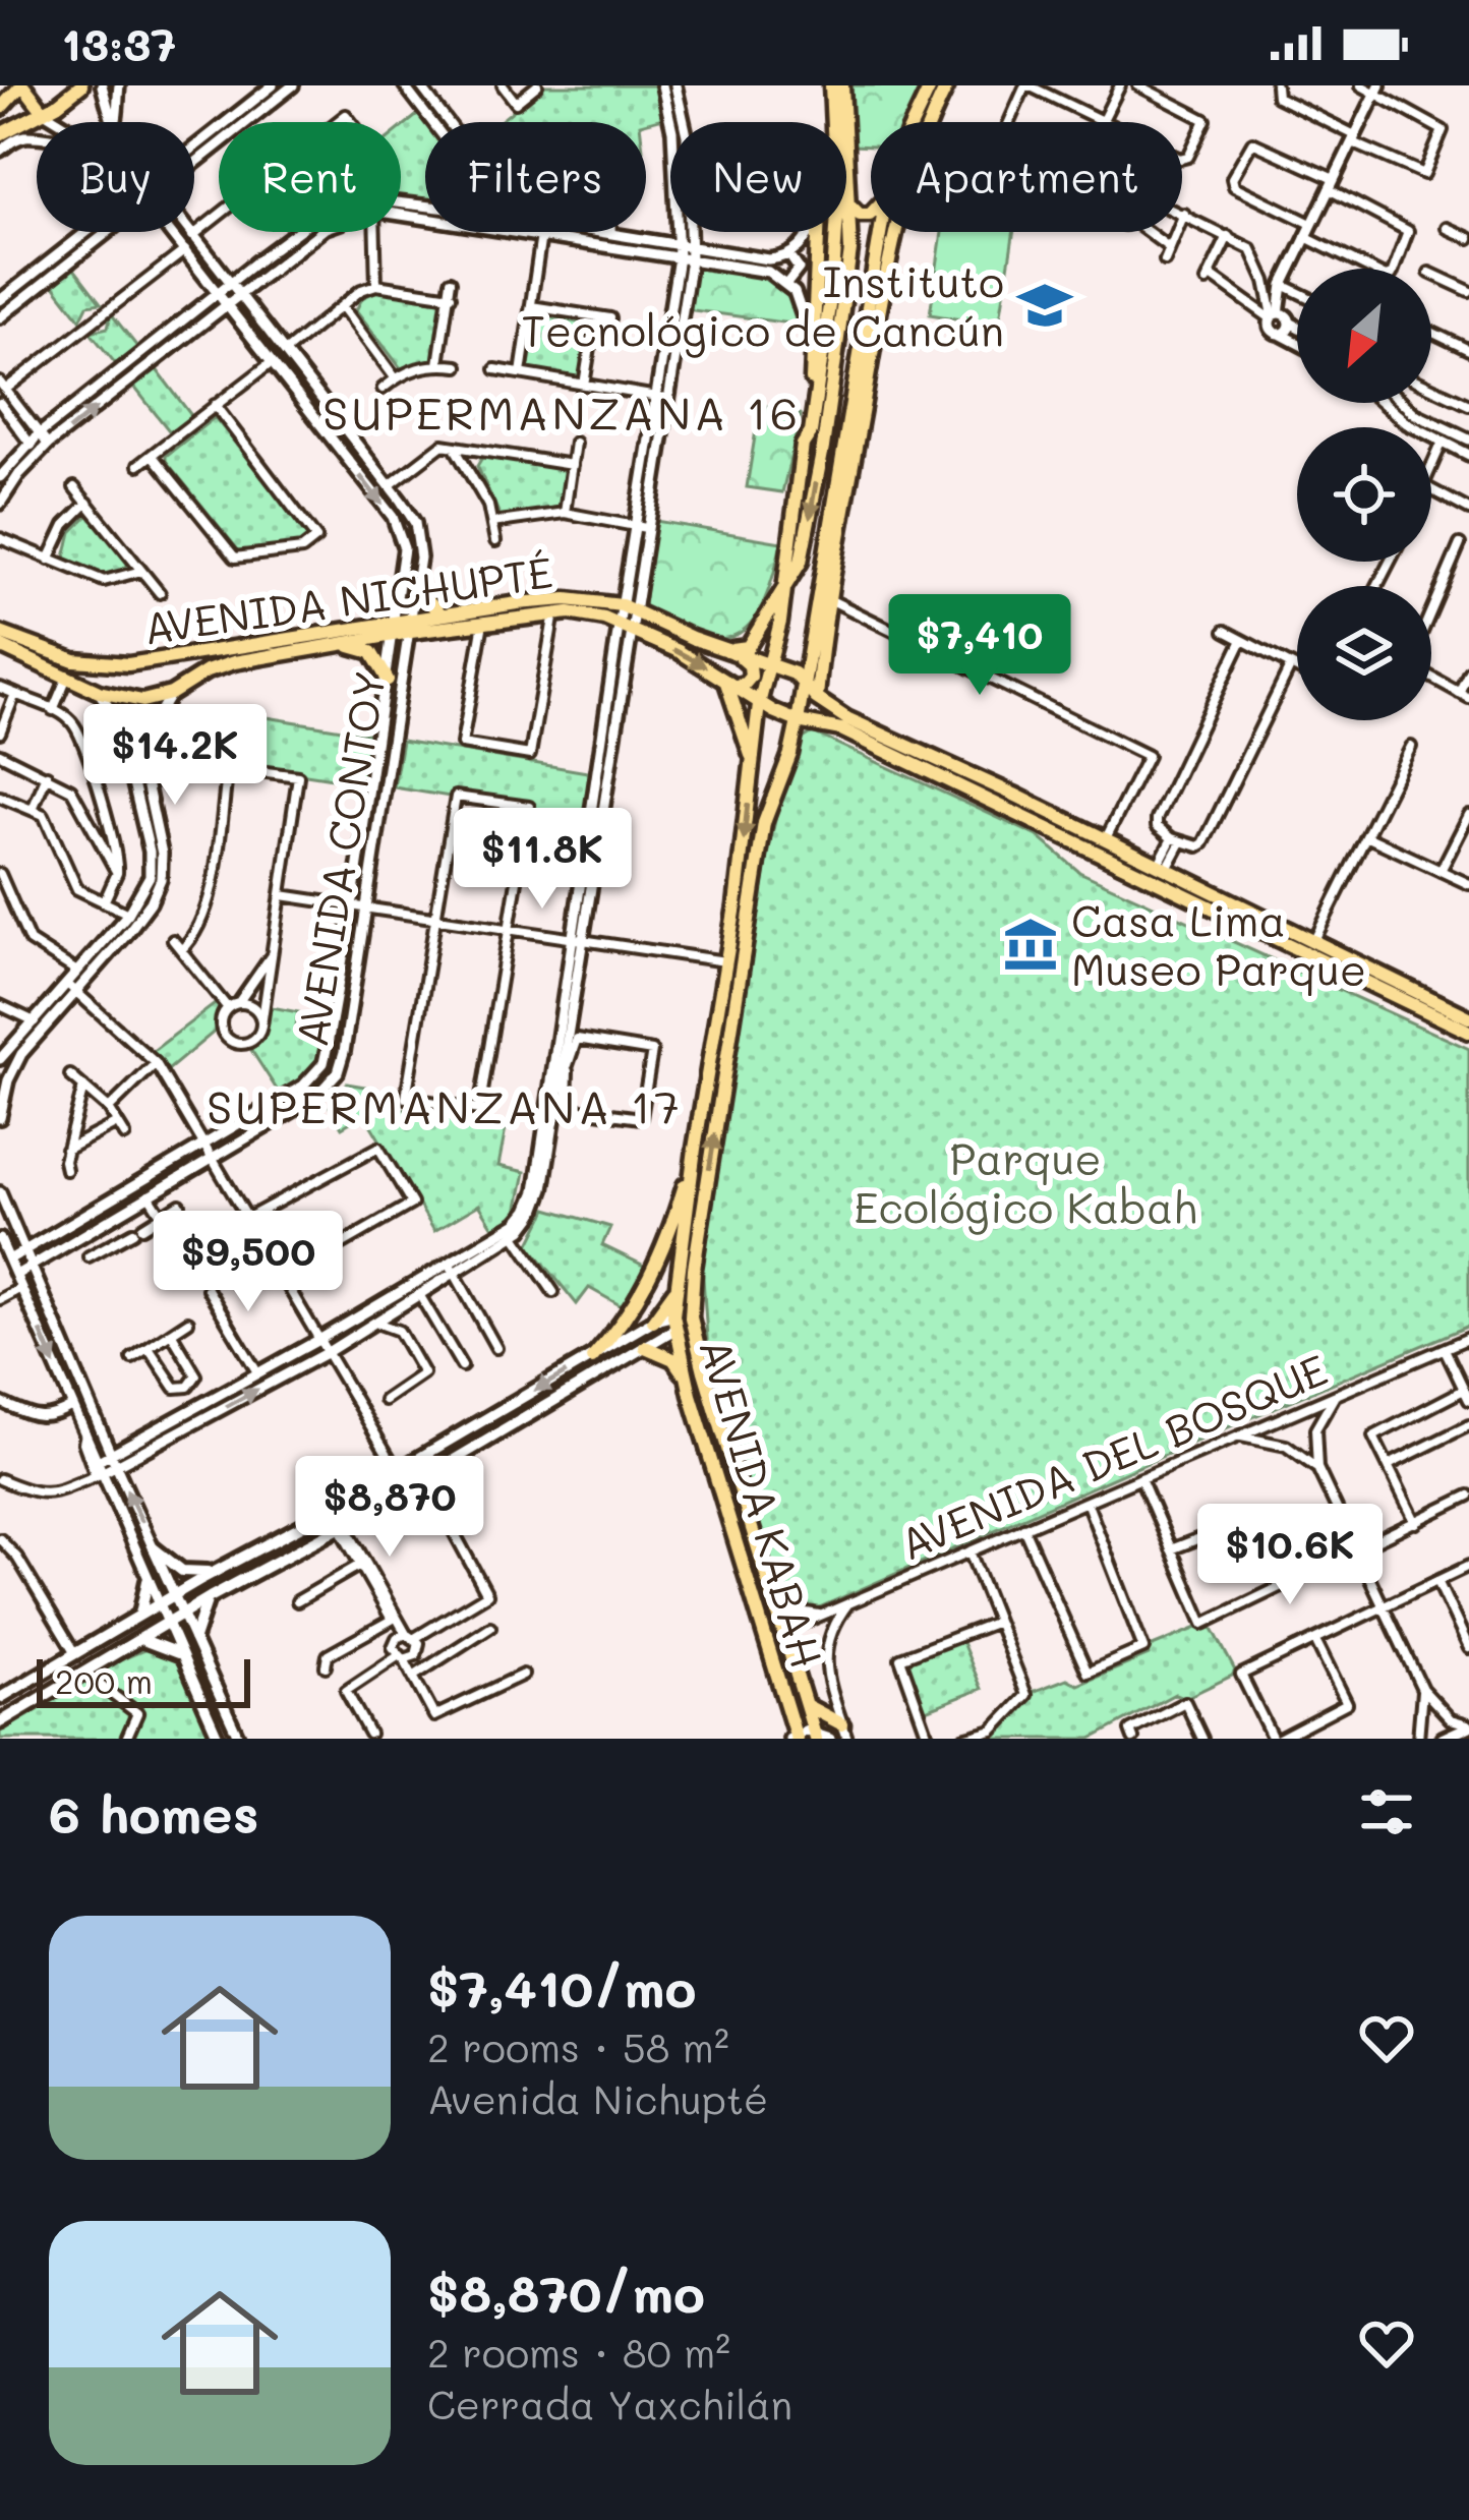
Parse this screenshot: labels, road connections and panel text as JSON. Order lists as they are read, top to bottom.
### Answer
{
  "streets": {
    "main road": ["AVENIDA NICHUPTÉ", "AVENIDA KABAH"],
    "street": ["AVENIDA CONTOY", "AVENIDA DEL BOSQUE"]
  },
  "crossings": [
    ["AVENIDA NICHUPTÉ", "AVENIDA CONTOY"],
    ["AVENIDA NICHUPTÉ", "AVENIDA KABAH"],
    ["AVENIDA DEL BOSQUE", "AVENIDA KABAH"]
  ],
  "districts": ["SUPERMANZANA 16", "SUPERMANZANA 17"],
  "parks": ["Parque Ecológico Kabah"],
  "places": {
    "school or university": ["Instituto Tecnológico de Cancún"],
    "museum": ["Casa Lima Museo Parque"]
  },
  "scale_bar": "200 m",
  "north": "bottom left",
  "page": {
    "status": "13:37",
    "chip": [
      "Buy",
      "Rent",
      "Filters",
      "New",
      "Apartment"
    ],
    "price": [
      "$7,410",
      "$14.2K",
      "$11.8K",
      "$9,500",
      "$8,870",
      "$10.6K"
    ],
    "scale": "200 m",
    "heading": "6 homes",
    "list": [
      {
        "name": "$7,410/mo",
        "note": "2 rooms · 58 m² · Avenida Nichupté"
      },
      {
        "name": "$8,870/mo",
        "note": "2 rooms · 80 m² · Cerrada Yaxchilán"
      }
    ]
  }
}
